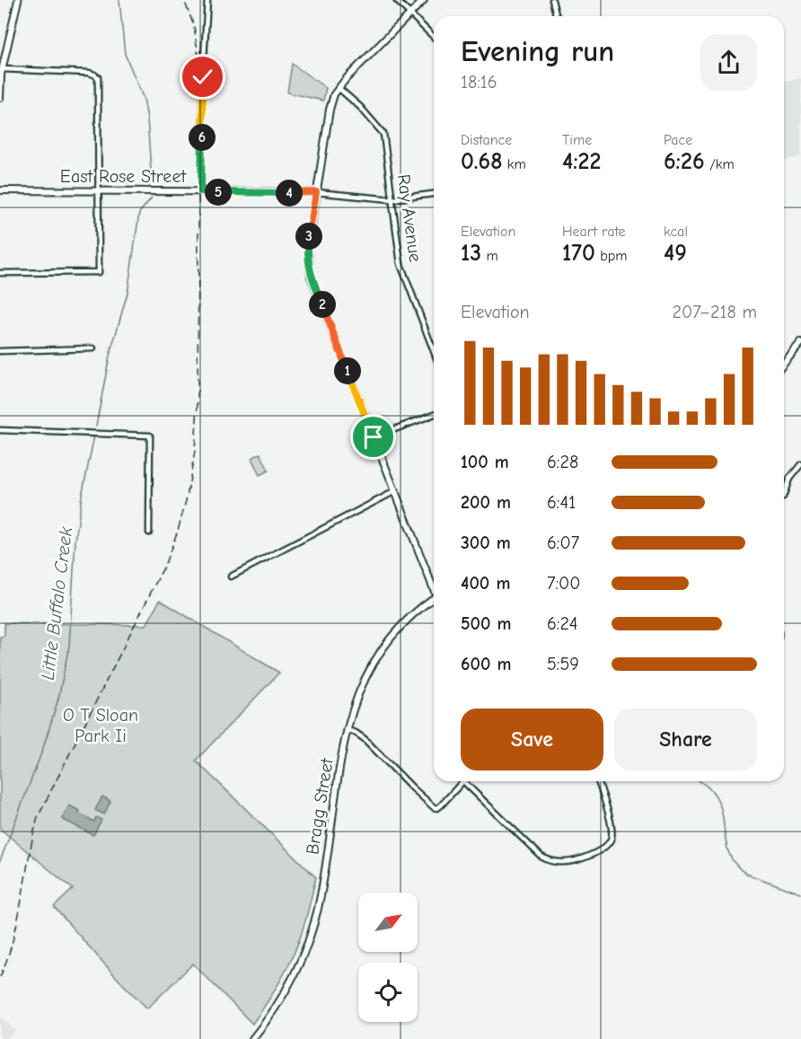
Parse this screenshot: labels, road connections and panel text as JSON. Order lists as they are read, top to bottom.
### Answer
{
  "streets": {
    "street": ["East Rose Street", "Ray Avenue", "Bragg Street"]
  },
  "crossings": [
    ["East Rose Street", "Ray Avenue"]
  ],
  "water": ["Little Buffalo Creek"],
  "parks": ["O T Sloan Park Ii"],
  "north": "top right",
  "page": {
    "heading": ["Evening run", "18:16"],
    "stats": [
      ["Distance", "0.68 km"],
      ["Time", "4:22"],
      ["Pace", "6:26 /km"],
      ["Elevation", "13 m"],
      ["Heart rate", "170 bpm"],
      ["kcal", "49"]
    ],
    "pins": [
      "6",
      "5",
      "4",
      "3",
      "2",
      "1"
    ],
    "chart": ["Elevation", "207–218 m"],
    "list": [
      {
        "name": "100 m",
        "note": "6:28"
      },
      {
        "name": "200 m",
        "note": "6:41"
      },
      {
        "name": "300 m",
        "note": "6:07"
      },
      {
        "name": "400 m",
        "note": "7:00"
      },
      {
        "name": "500 m",
        "note": "6:24"
      },
      {
        "name": "600 m",
        "note": "5:59"
      }
    ],
    "buttons": ["Save", "Share"]
  }
}
